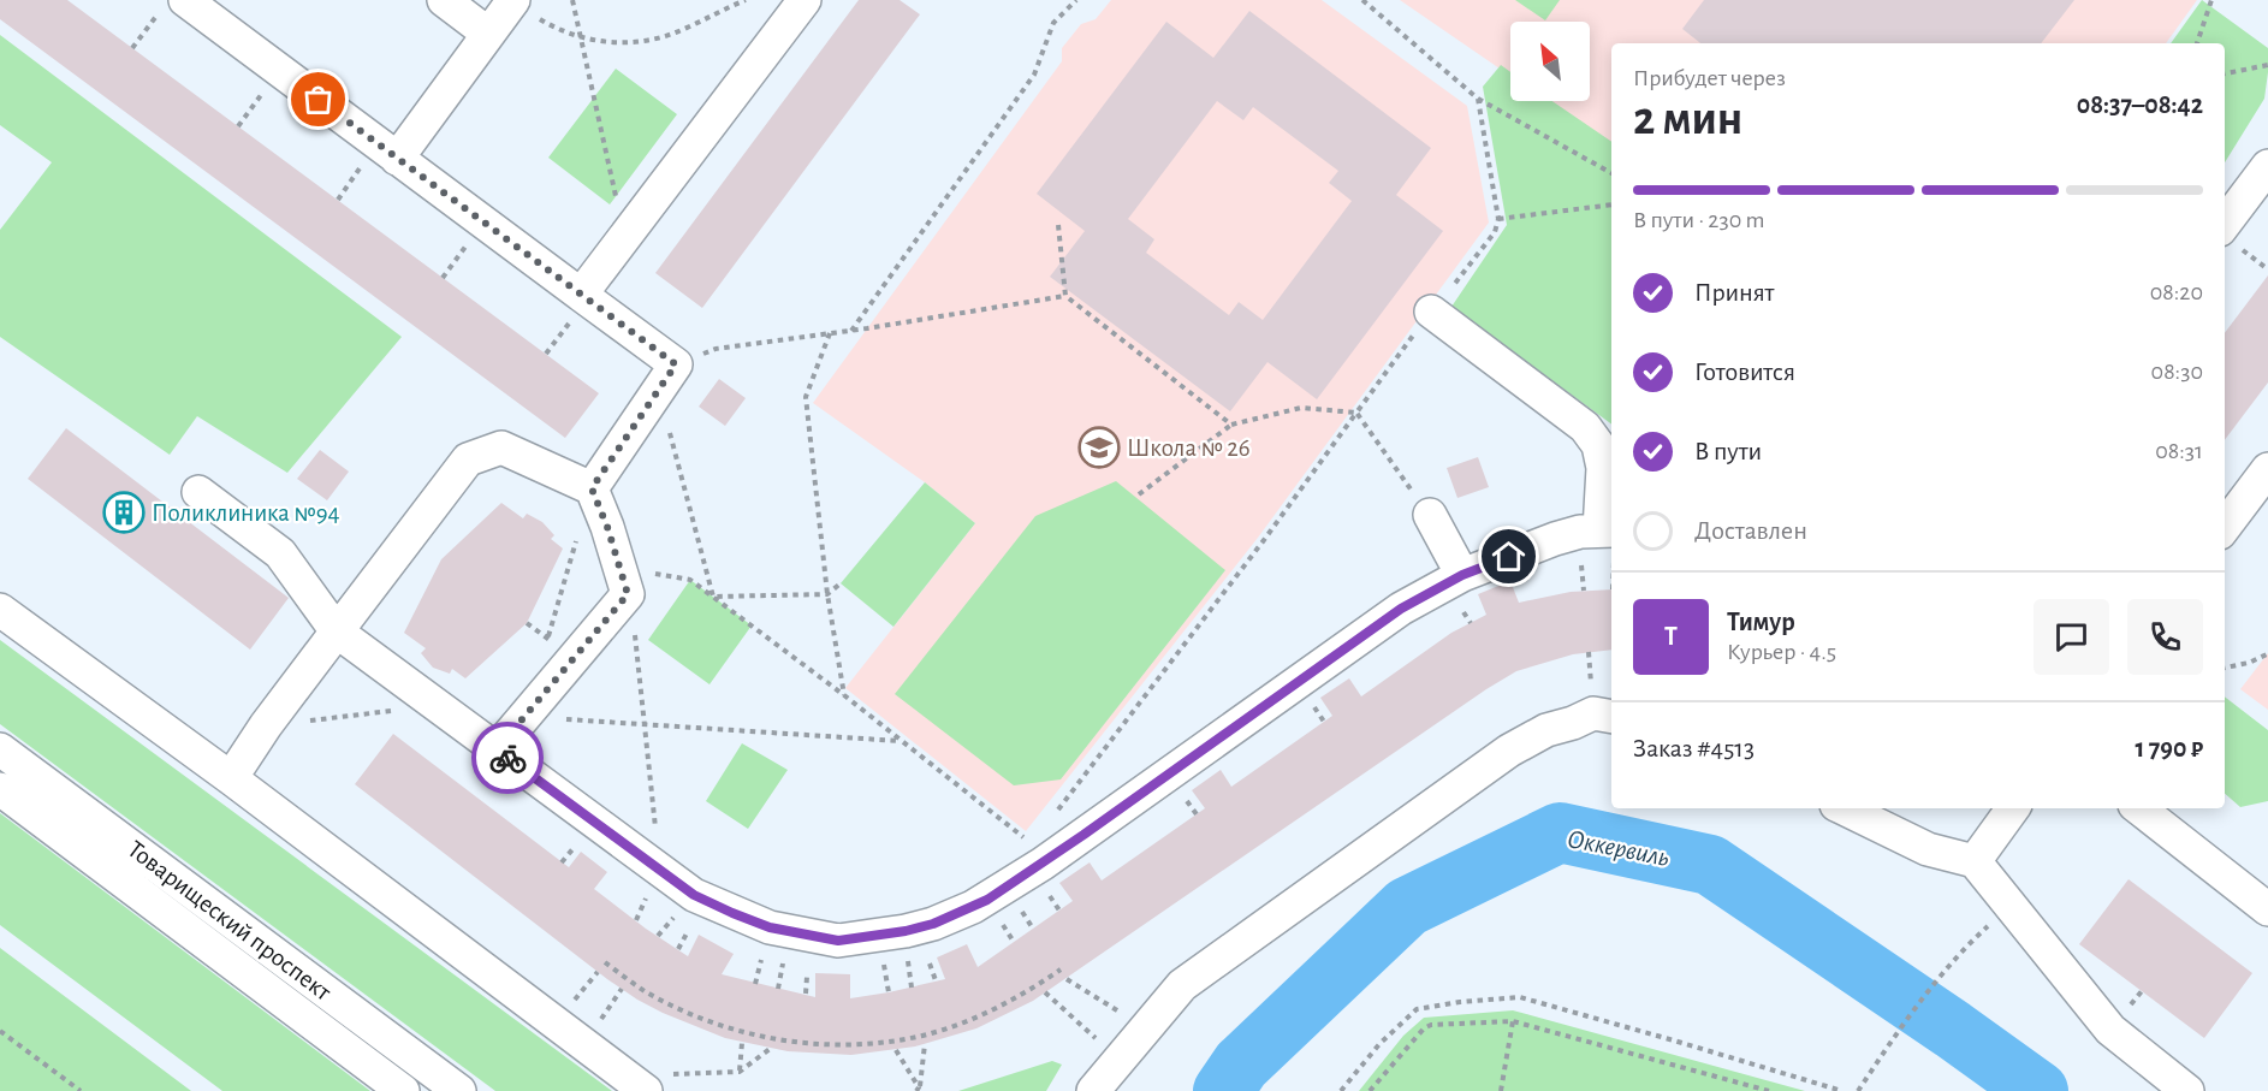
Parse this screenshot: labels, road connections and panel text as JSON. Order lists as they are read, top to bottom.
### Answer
{
  "streets": {
    "street": ["Товарищеский проспект"]
  },
  "water": ["Оккервиль"],
  "places": {
    "school or university": ["Школа № 26"],
    "building": ["Поликлиника №94"]
  },
  "north": "top left",
  "page": {
    "heading": ["2 мин", "Прибудет через", "08:37–08:42"],
    "panel": [
      "Тимур",
      "Курьер · 4.5",
      "Заказ #4513",
      "1 790 ₽"
    ],
    "bar": "В пути · 230 m",
    "list": [
      ["Принят", "08:20"],
      ["Готовится", "08:30"],
      ["В пути", "08:31"],
      "Доставлен"
    ],
    "round": "Т"
  }
}
